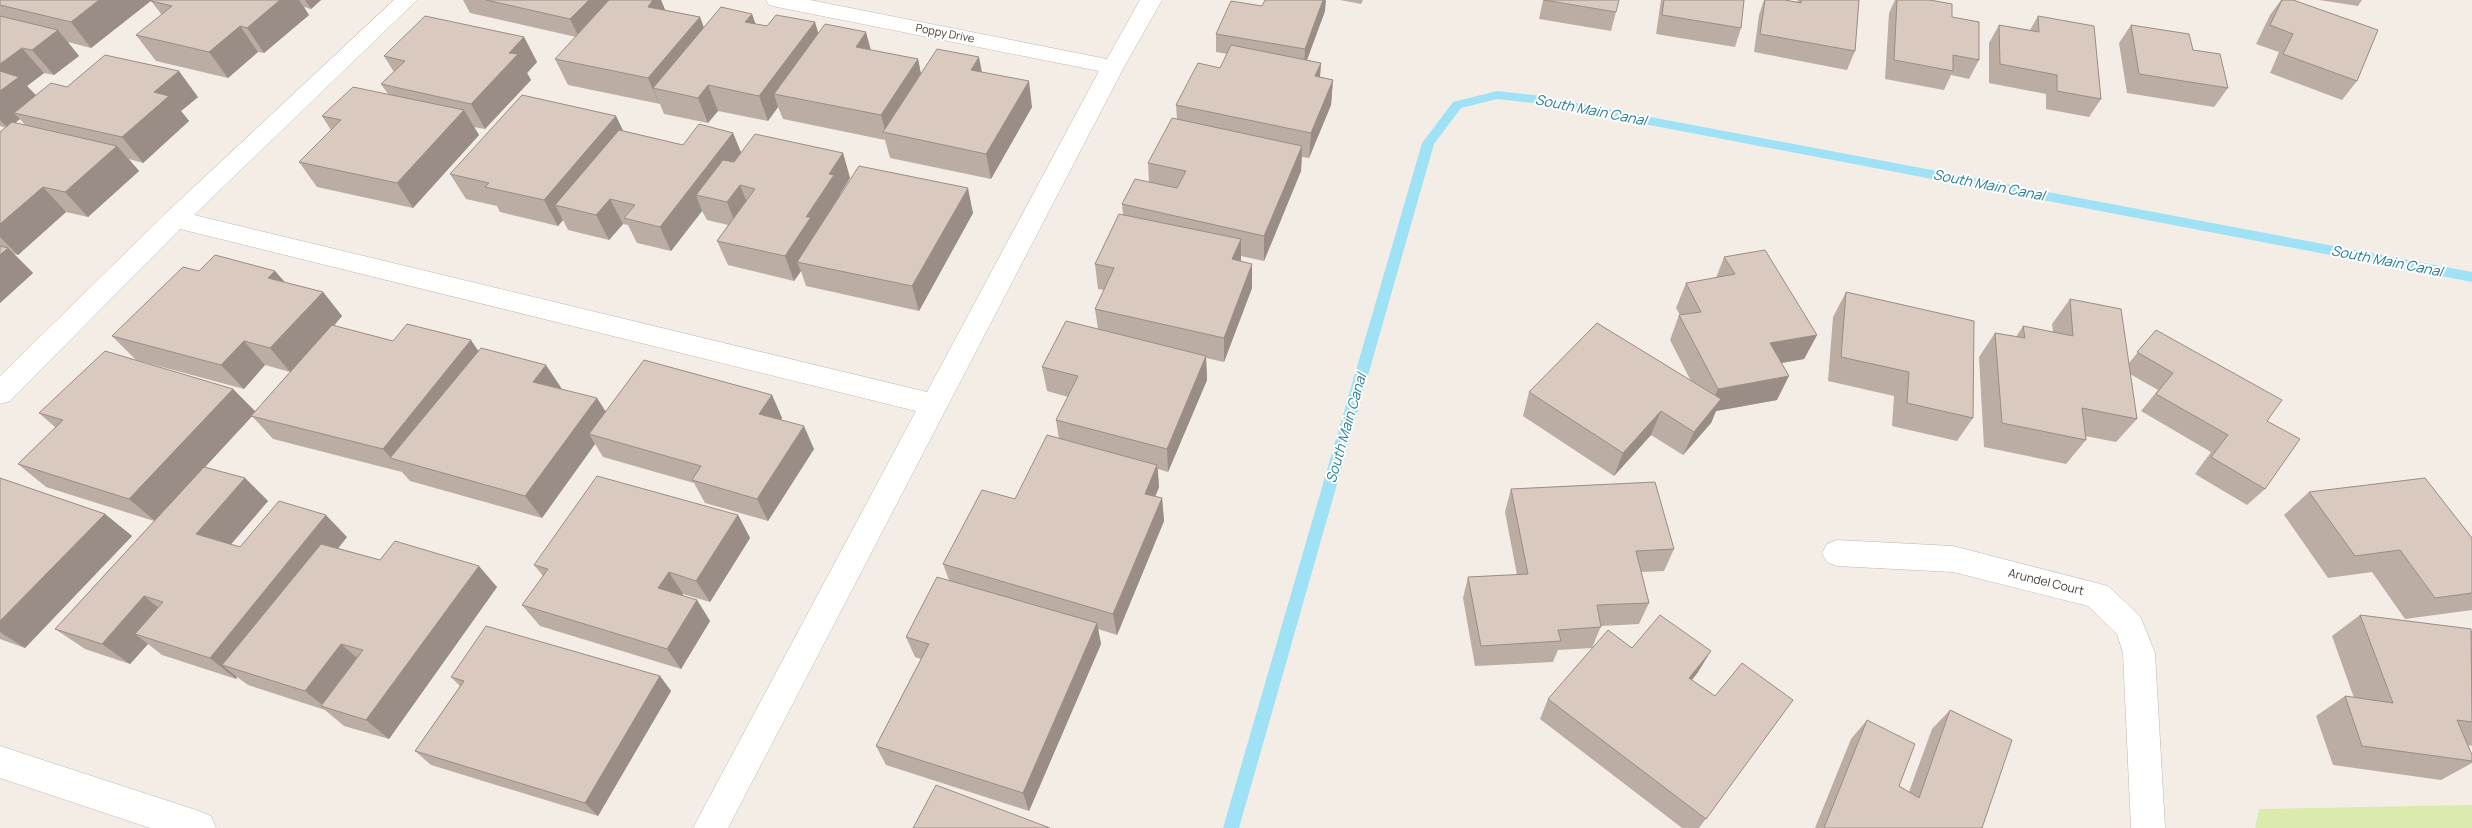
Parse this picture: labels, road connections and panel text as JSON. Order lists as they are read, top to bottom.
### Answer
{
  "streets": {
    "street": ["Poppy Drive", "Arundel Court"]
  },
  "water": ["South Main Canal"]
}
